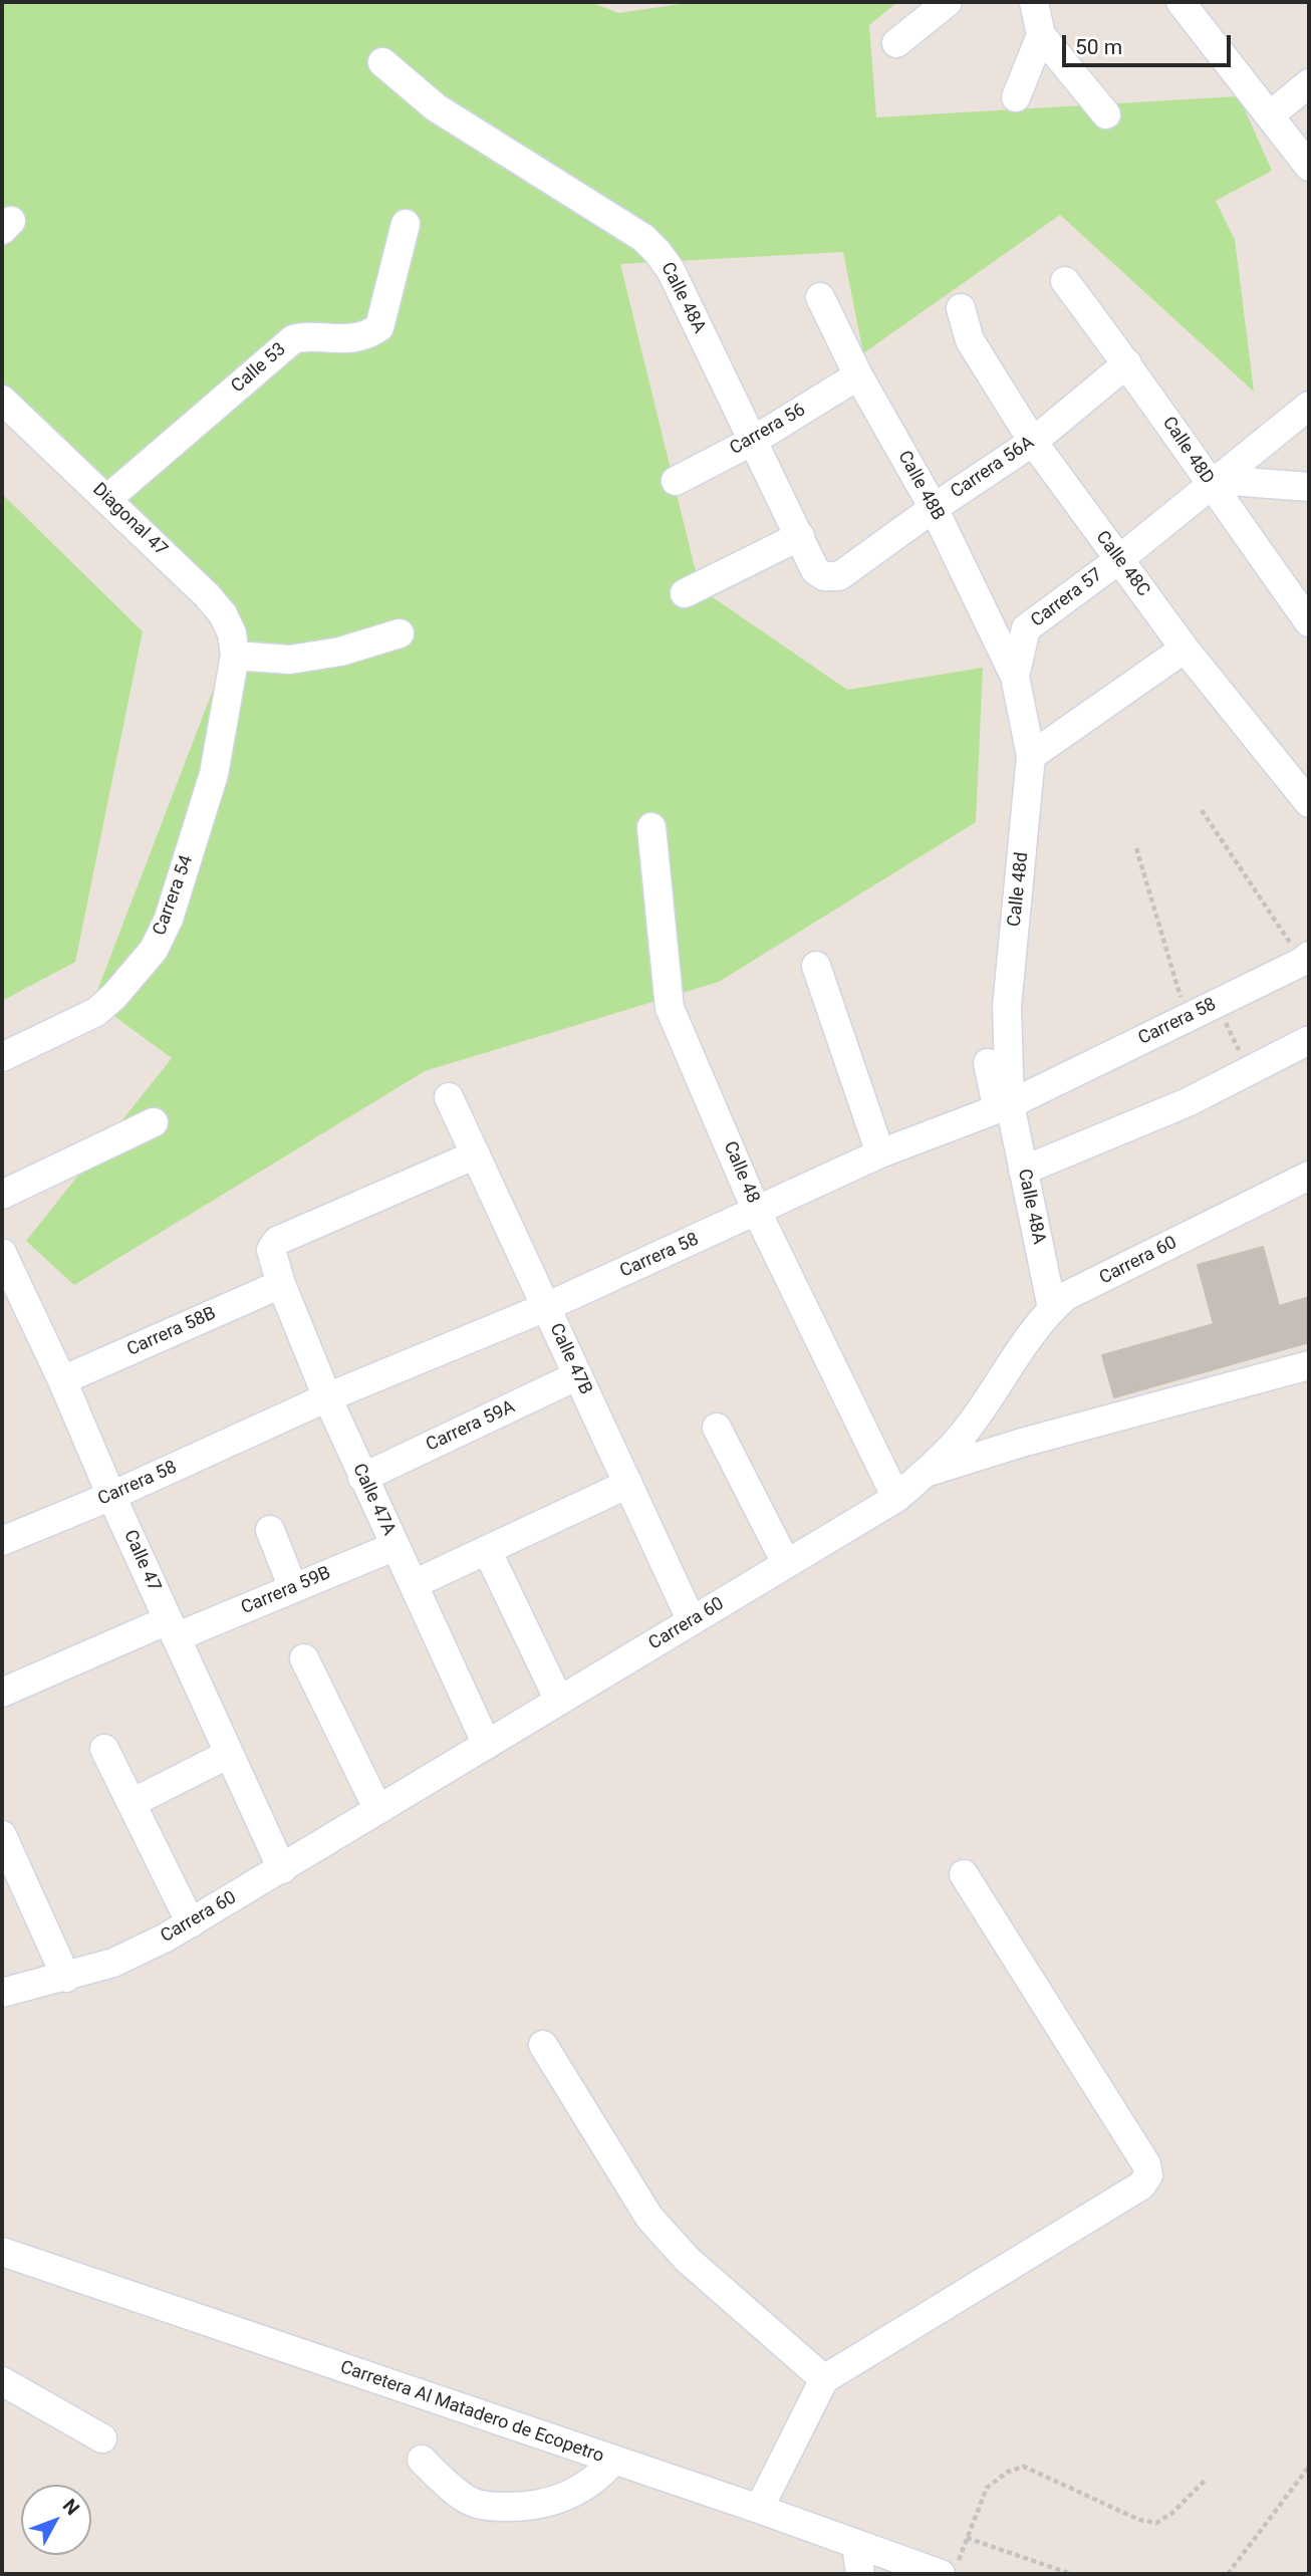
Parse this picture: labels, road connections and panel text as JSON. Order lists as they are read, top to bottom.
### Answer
{
  "streets": {
    "street": [
      "Calle 48A",
      "Calle 53",
      "Carrera 56",
      "Calle 48D",
      "Carrera 56A",
      "Calle 48B",
      "Diagonal 47",
      "Calle 48C",
      "Carrera 57",
      "Calle 48d",
      "Carrera 54",
      "Carrera 58",
      "Calle 48",
      "Carrera 60",
      "Carrera 58B",
      "Calle 47B",
      "Carrera 59A",
      "Calle 47A",
      "Calle 47",
      "Carrera 59B",
      "Carretera Al Matadero de Ecopetro"
    ]
  },
  "crossings": [
    ["Calle 48A", "Carrera 56"],
    ["Calle 48A", "Carrera 56A"],
    ["Calle 48A", "Calle 48d"],
    ["Calle 48A", "Carrera 58"],
    ["Calle 48A", "Carrera 60"],
    ["Calle 53", "Diagonal 47"],
    ["Carrera 56", "Calle 48B"],
    ["Calle 48D", "Carrera 56A"],
    ["Calle 48D", "Carrera 57"],
    ["Carrera 56A", "Calle 48B"],
    ["Carrera 56A", "Calle 48C"],
    ["Calle 48B", "Carrera 57"],
    ["Calle 48B", "Calle 48d"],
    ["Diagonal 47", "Carrera 54"],
    ["Calle 48C", "Carrera 57"],
    ["Carrera 57", "Calle 48d"],
    ["Calle 48d", "Carrera 58"],
    ["Carrera 58", "Calle 48"],
    ["Carrera 58", "Calle 47B"],
    ["Carrera 58", "Calle 47A"],
    ["Carrera 58", "Calle 47"],
    ["Calle 48", "Carrera 60"],
    ["Carrera 60", "Calle 47B"],
    ["Carrera 60", "Calle 47A"],
    ["Carrera 60", "Calle 47"],
    ["Carrera 58B", "Calle 47A"],
    ["Carrera 58B", "Calle 47"],
    ["Calle 47B", "Carrera 59A"],
    ["Calle 47B", "Calle 47A"],
    ["Carrera 59A", "Calle 47A"],
    ["Calle 47A", "Carrera 59B"],
    ["Calle 47", "Carrera 59B"]
  ],
  "scale_bar": "50 m",
  "north": "top right"
}
